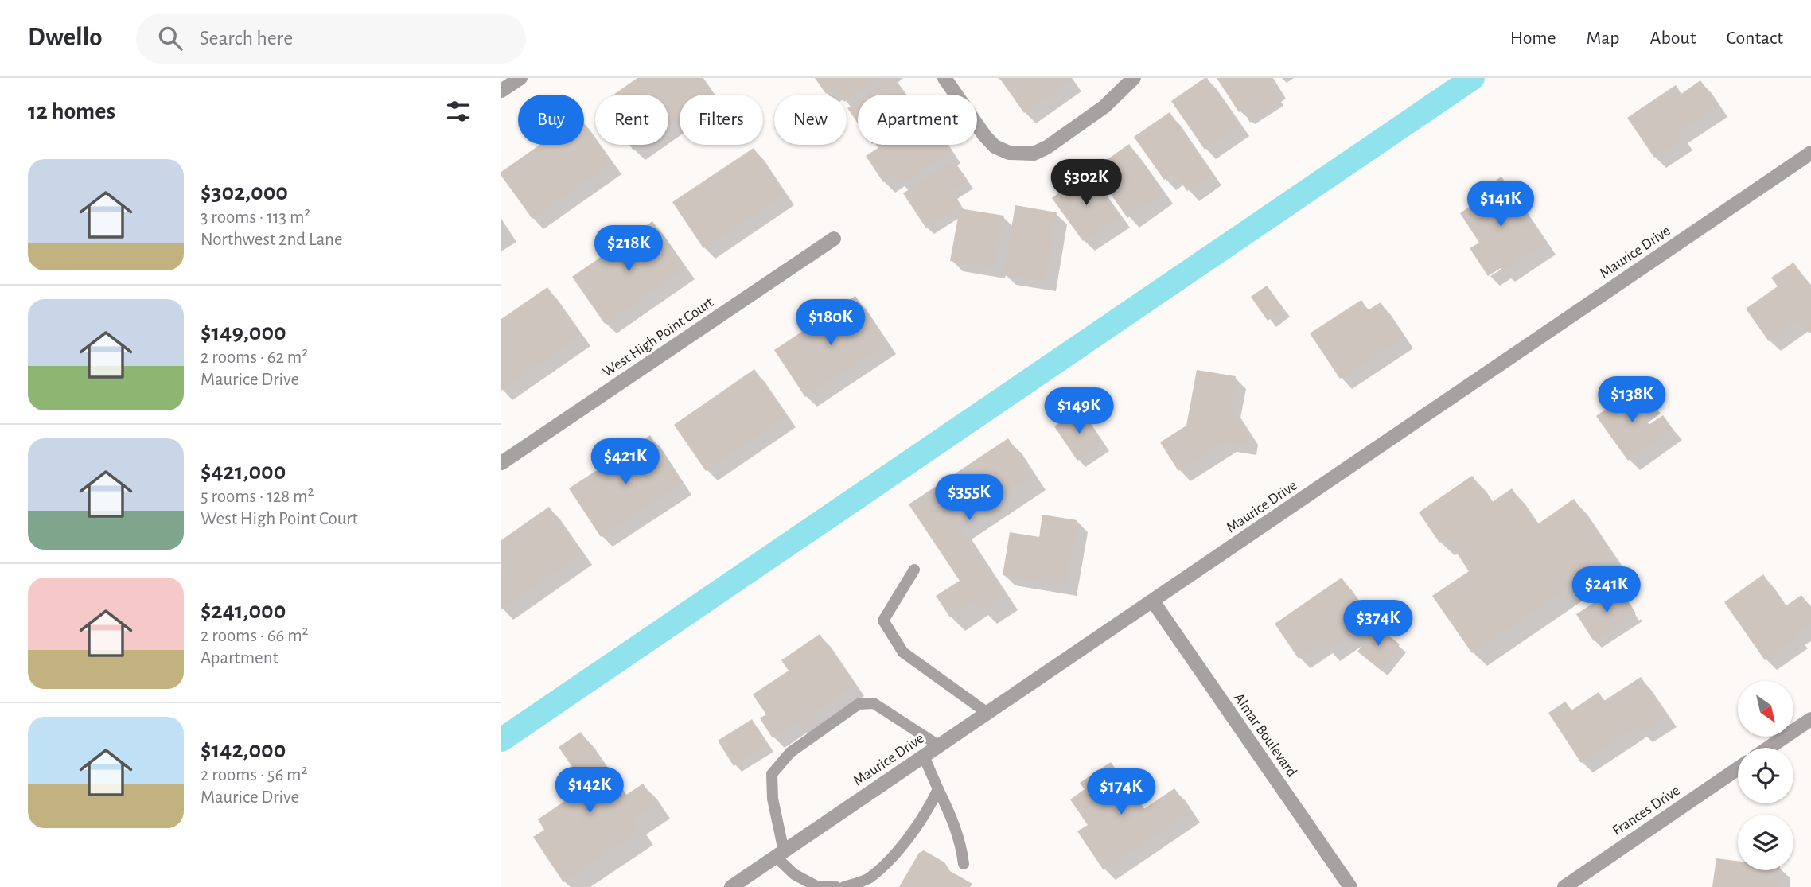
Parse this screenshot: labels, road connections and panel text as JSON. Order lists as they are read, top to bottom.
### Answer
{
  "streets": {
    "street": [
      "Maurice Drive",
      "West High Point Court",
      "Almar Boulevard",
      "Frances Drive"
    ]
  },
  "crossings": [
    ["Maurice Drive", "Almar Boulevard"]
  ],
  "north": "bottom right",
  "page": {
    "header": "Dwello",
    "search": "Search here",
    "nav": [
      "Home",
      "Map",
      "About",
      "Contact"
    ],
    "heading": "12 homes",
    "chip": [
      "Buy",
      "Rent",
      "Filters",
      "New",
      "Apartment"
    ],
    "list": [
      {
        "name": "$302,000",
        "note": "3 rooms · 113 m² · Northwest 2nd Lane"
      },
      {
        "name": "$149,000",
        "note": "2 rooms · 62 m² · Maurice Drive"
      },
      {
        "name": "$421,000",
        "note": "5 rooms · 128 m² · West High Point Court"
      },
      {
        "name": "$241,000",
        "note": "2 rooms · 66 m² · Apartment"
      },
      {
        "name": "$142,000",
        "note": "2 rooms · 56 m² · Maurice Drive"
      }
    ],
    "price": [
      "$302K",
      "$141K",
      "$218K",
      "$180K",
      "$138K",
      "$149K",
      "$421K",
      "$355K",
      "$241K",
      "$374K",
      "$142K",
      "$174K"
    ]
  }
}
